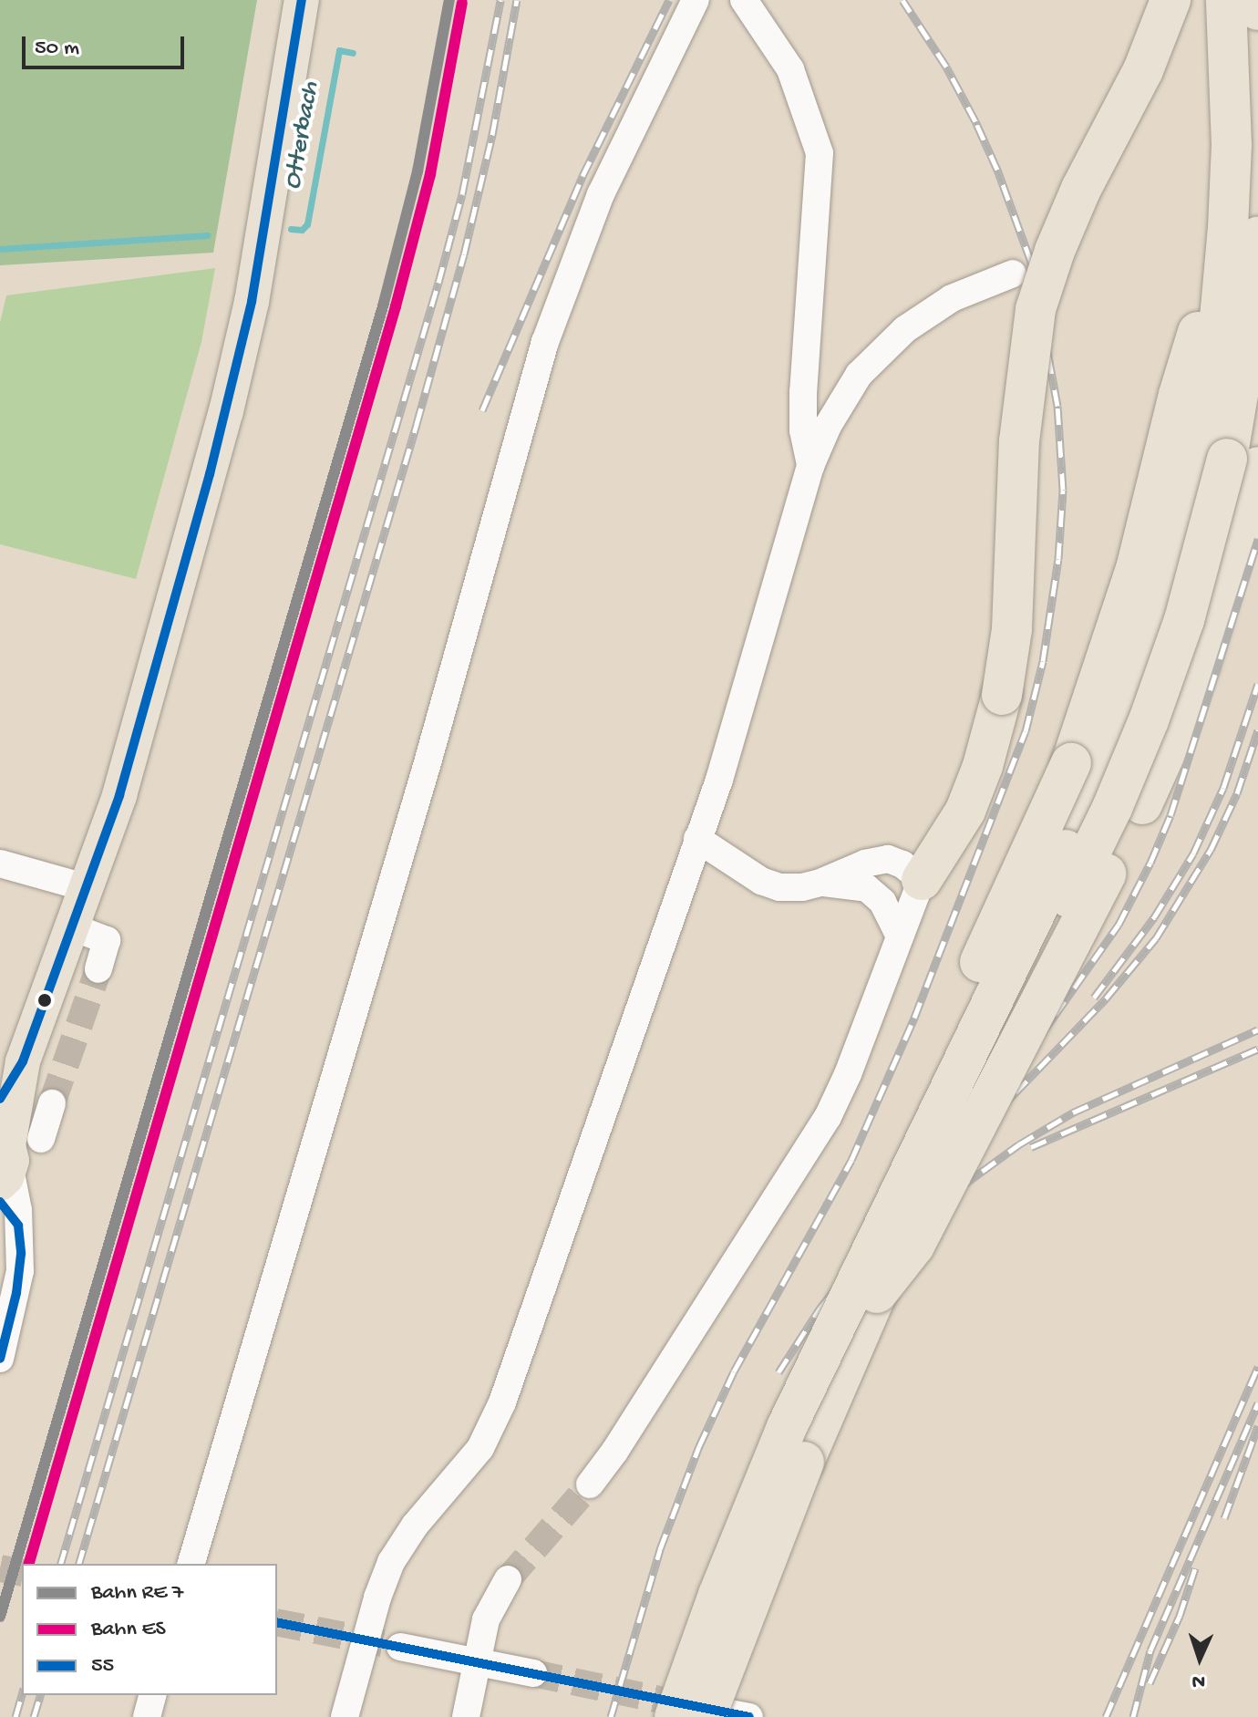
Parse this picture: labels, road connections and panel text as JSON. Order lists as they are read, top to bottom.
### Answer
{
  "water": ["Otterbach"],
  "lines": ["transit line 55", "rail line ES"],
  "legend": ["Bahn RE 7", "Bahn ES", "55"],
  "scale_bar": "50 m",
  "north": "bottom"
}
